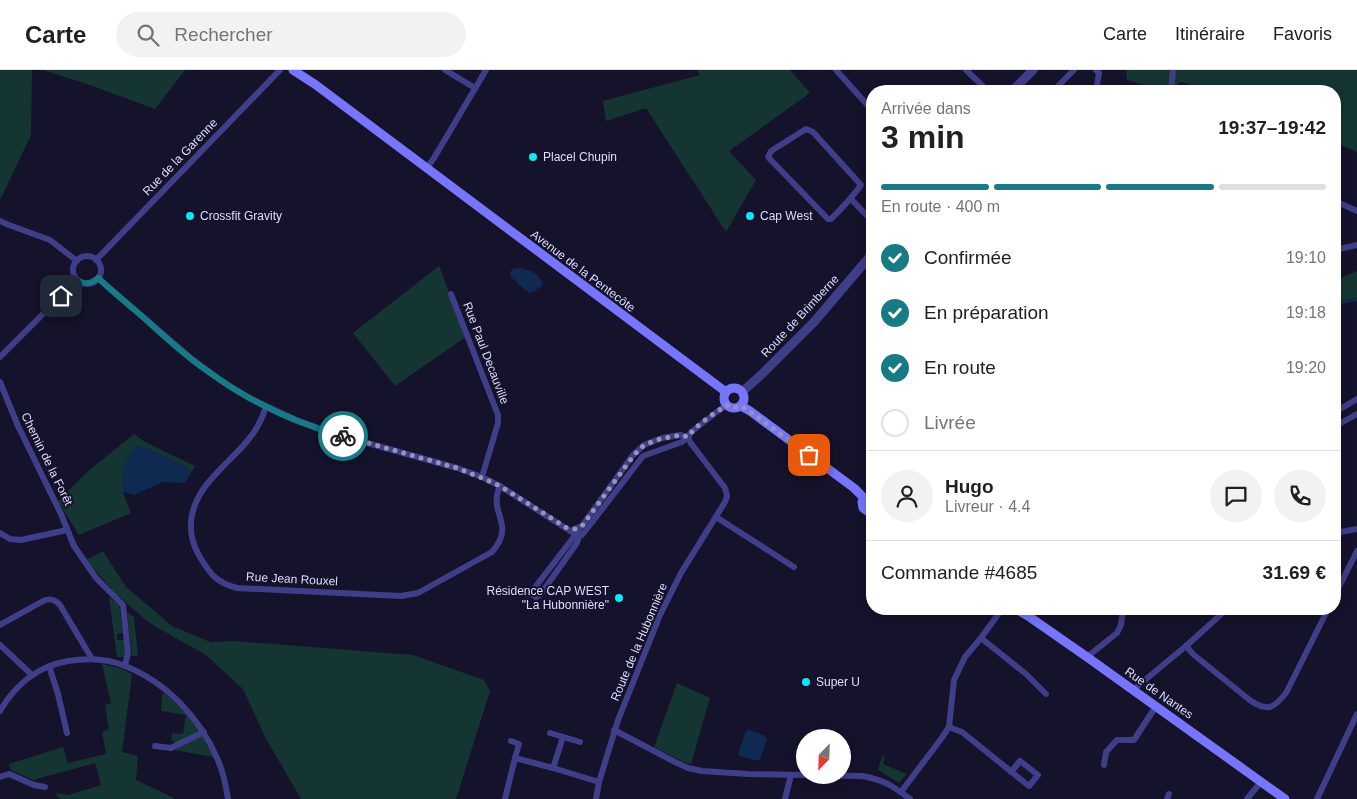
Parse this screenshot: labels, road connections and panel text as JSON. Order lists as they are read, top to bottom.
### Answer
{
  "streets": {
    "main road": ["Avenue de la Pentecôte", "Rue de Nantes"],
    "street": [
      "Rue de la Garenne",
      "Route de Brimberne",
      "Rue Paul Decauville",
      "Chemin de la Forêt",
      "Rue Jean Rouxel",
      "Route de la Hubonnière"
    ]
  },
  "crossings": [
    ["Avenue de la Pentecôte", "Route de Brimberne"]
  ],
  "places": [
    "Placel Chupin",
    "Crossfit Gravity",
    "Cap West",
    "Résidence CAP WEST \"La Hubonnière\"",
    "Super U"
  ],
  "north": "bottom left",
  "page": {
    "header": "Carte",
    "search": "Rechercher",
    "nav": ["Carte", "Itinéraire", "Favoris"],
    "heading": ["3 min", "Arrivée dans", "19:37–19:42"],
    "panel": [
      "Hugo",
      "Livreur · 4.4",
      "Commande #4685",
      "31.69 €"
    ],
    "bar": "En route · 400 m",
    "list": [
      ["Confirmée", "19:10"],
      ["En préparation", "19:18"],
      ["En route", "19:20"],
      "Livrée"
    ]
  }
}
